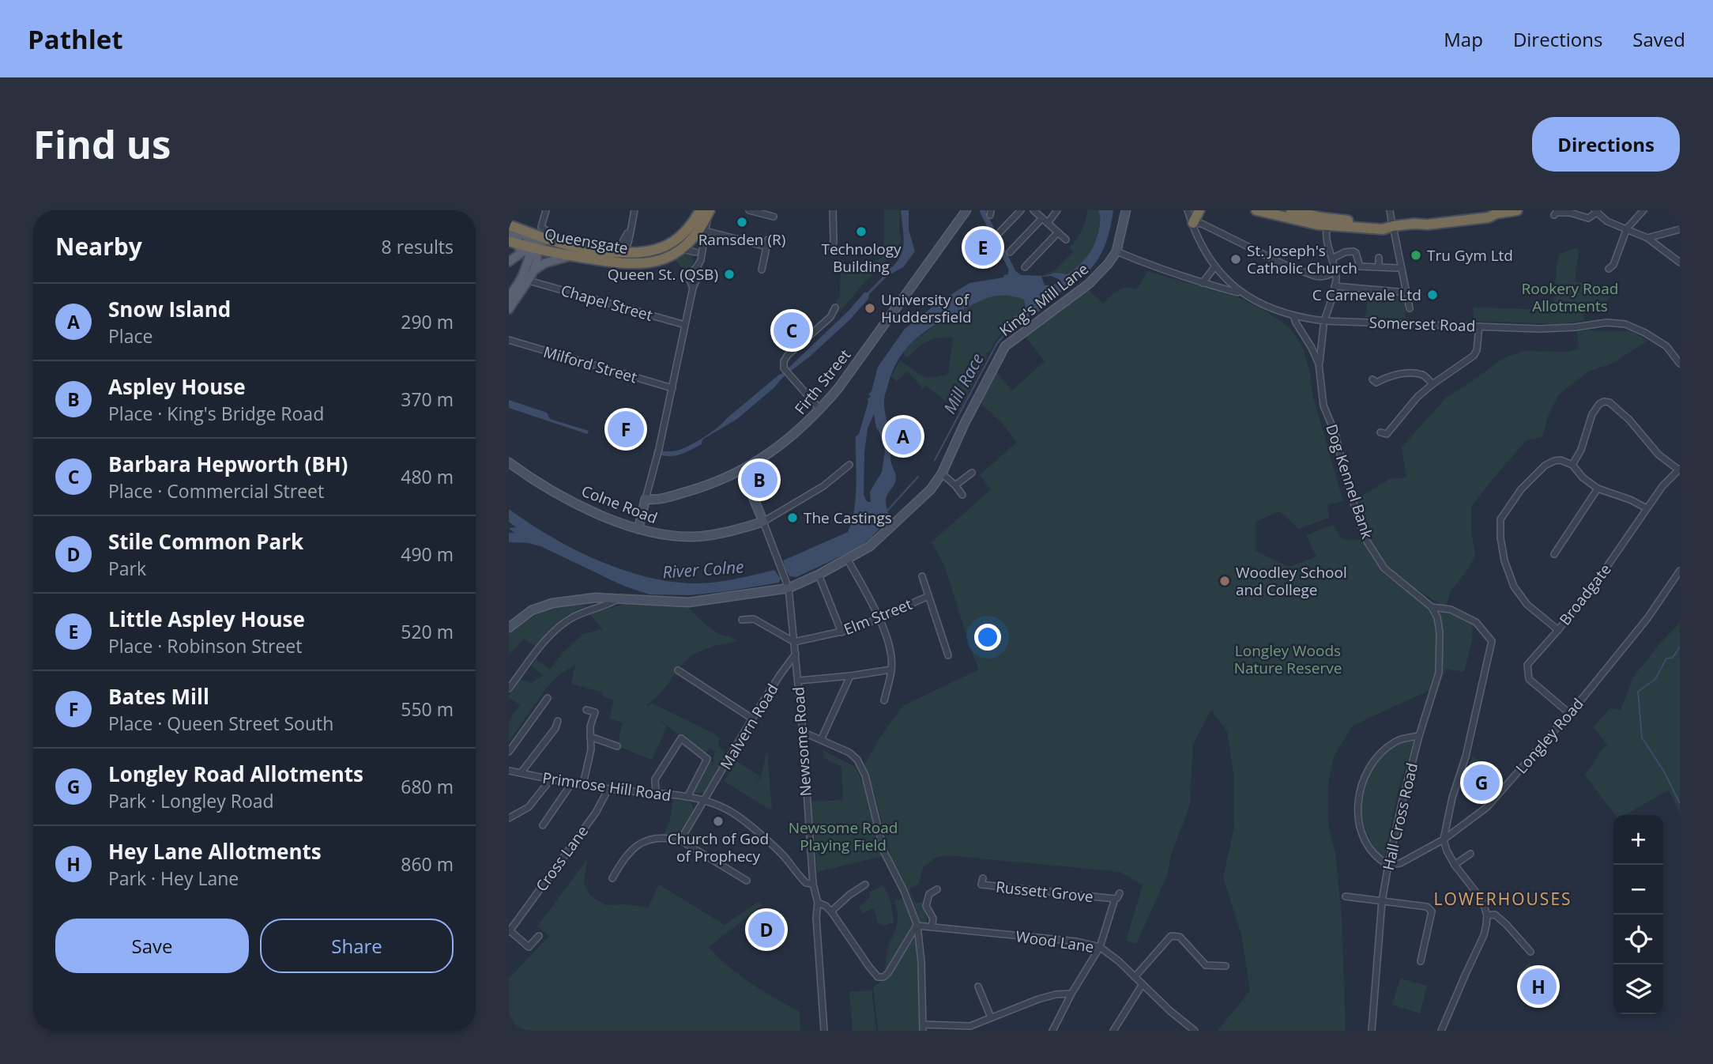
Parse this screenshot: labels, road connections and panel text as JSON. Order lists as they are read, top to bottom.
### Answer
{
  "streets": {
    "highway": ["Queensgate"],
    "street": [
      "King's Mill Lane",
      "Chapel Street",
      "Somerset Road",
      "Milford Street",
      "Firth Street",
      "Dog Kennel Bank",
      "Colne Road",
      "Broadgate",
      "Elm Street",
      "Malvern Road",
      "Longley Road",
      "Newsome Road",
      "Primrose Hill Road",
      "Hall Cross Road",
      "Cross Lane",
      "Russett Grove",
      "Wood Lane"
    ]
  },
  "crossings": [
    ["King's Mill Lane", "Newsome Road"],
    ["Somerset Road", "Dog Kennel Bank"],
    ["Dog Kennel Bank", "Hall Cross Road"],
    ["Colne Road", "Newsome Road"],
    ["Broadgate", "Longley Road"],
    ["Elm Street", "Newsome Road"],
    ["Malvern Road", "Newsome Road"],
    ["Malvern Road", "Primrose Hill Road"],
    ["Longley Road", "Hall Cross Road"],
    ["Newsome Road", "Primrose Hill Road"],
    ["Primrose Hill Road", "Cross Lane"]
  ],
  "districts": ["LOWERHOUSES"],
  "water": ["Mill Race", "River Colne"],
  "parks": ["Rookery Road Allotments", "Longley Woods Nature Reserve", "Newsome Road Playing Field"],
  "places": [
    "Ramsden (R)",
    "Technology Building",
    "Tru Gym Ltd",
    "St. Joseph's Catholic Church",
    "Queen St. (QSB)",
    "C Carnevale Ltd",
    "University of Huddersfield",
    "The Castings",
    "Woodley School and College",
    "Church of God of Prophecy"
  ],
  "page": {
    "header": "Pathlet",
    "nav": ["Map", "Directions", "Saved"],
    "buttons": [
      "Directions",
      ["Save", "Share"]
    ],
    "title": "Find us",
    "heading": ["Nearby", "8 results"],
    "pins": [
      "E",
      "C",
      "F",
      "A",
      "B",
      "G",
      "D",
      "H"
    ],
    "list": [
      {
        "mark": "A",
        "name": "Snow Island",
        "note": "Place",
        "value": "290 m"
      },
      {
        "mark": "B",
        "name": "Aspley House",
        "note": "Place · King's Bridge Road",
        "value": "370 m"
      },
      {
        "mark": "C",
        "name": "Barbara Hepworth (BH)",
        "note": "Place · Commercial Street",
        "value": "480 m"
      },
      {
        "mark": "D",
        "name": "Stile Common Park",
        "note": "Park",
        "value": "490 m"
      },
      {
        "mark": "E",
        "name": "Little Aspley House",
        "note": "Place · Robinson Street",
        "value": "520 m"
      },
      {
        "mark": "F",
        "name": "Bates Mill",
        "note": "Place · Queen Street South",
        "value": "550 m"
      },
      {
        "mark": "G",
        "name": "Longley Road Allotments",
        "note": "Park · Longley Road",
        "value": "680 m"
      },
      {
        "mark": "H",
        "name": "Hey Lane Allotments",
        "note": "Park · Hey Lane",
        "value": "860 m"
      }
    ],
    "map_buttons": ["+", "−"]
  }
}
